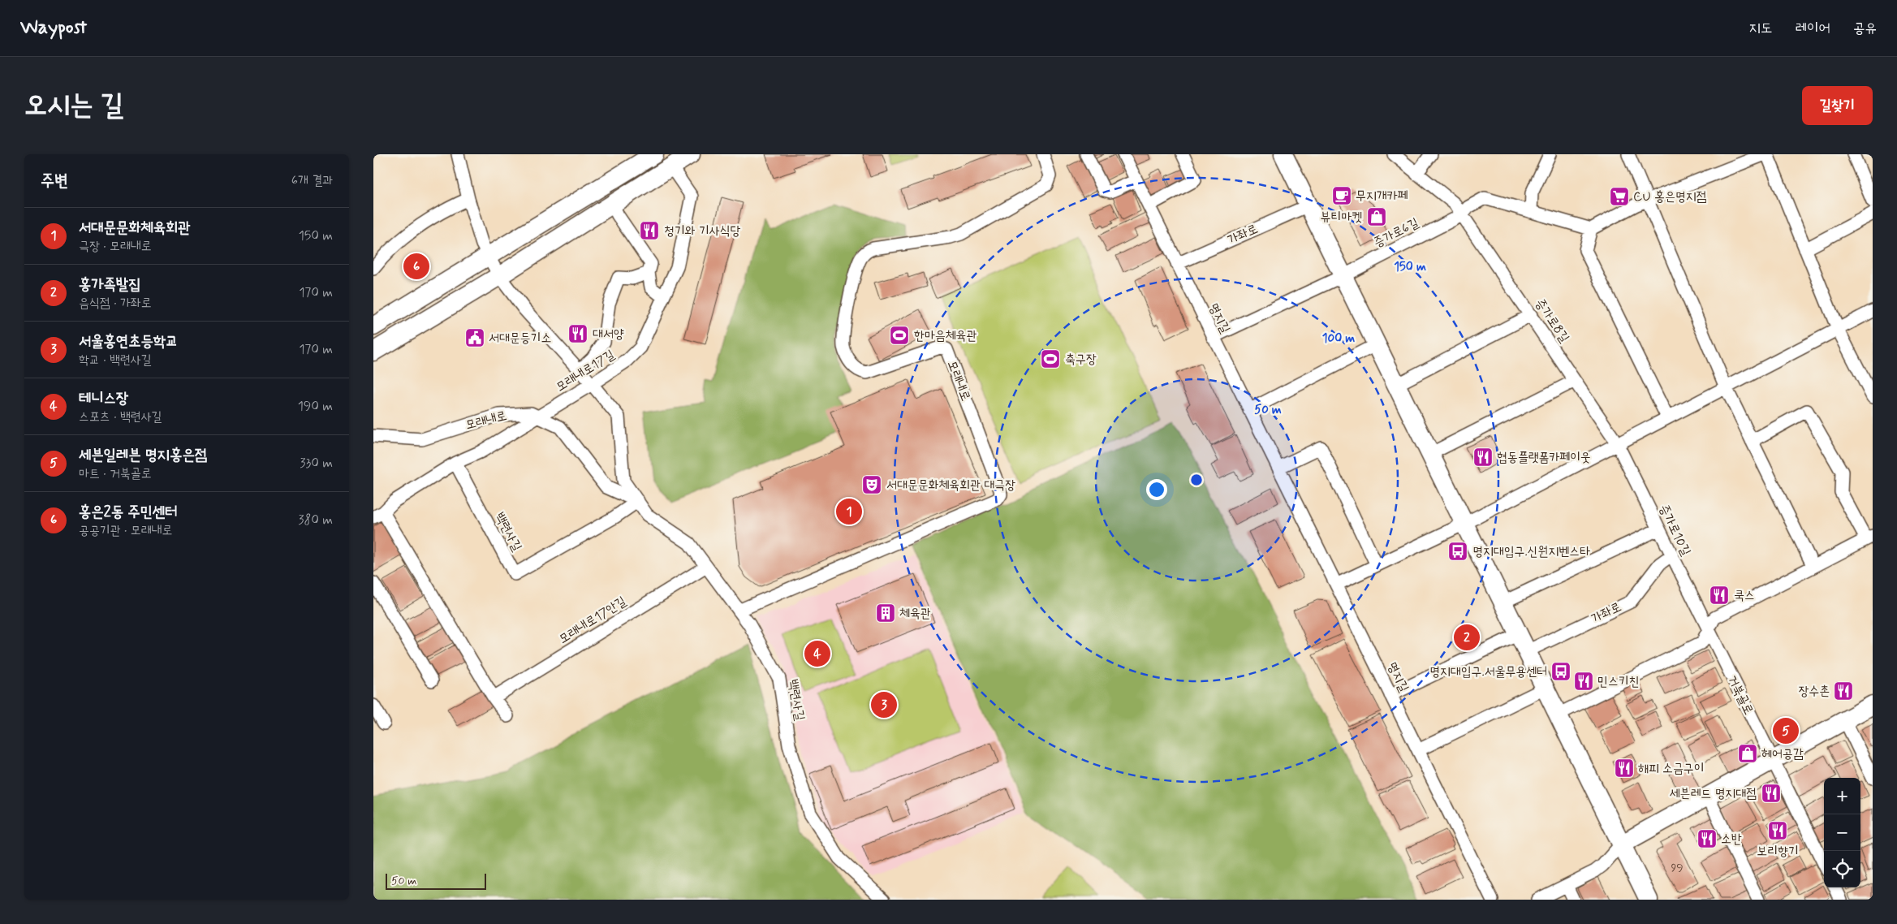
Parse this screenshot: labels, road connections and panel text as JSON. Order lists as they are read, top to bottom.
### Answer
{
  "streets": {
    "street": [
      "증가로6길",
      "가좌로",
      "명지길",
      "증가로8길",
      "모래내로17길",
      "모래내로",
      "증가로10길",
      "백련사길",
      "모래내로17안길",
      "거북골로"
    ]
  },
  "crossings": [
    ["증가로6길", "증가로8길"],
    ["가좌로", "명지길"],
    ["가좌로", "증가로10길"],
    ["증가로8길", "증가로10길"],
    ["모래내로17길", "모래내로"],
    ["모래내로17길", "백련사길"],
    ["모래내로", "백련사길"],
    ["증가로10길", "거북골로"],
    ["백련사길", "모래내로17안길"]
  ],
  "places": {
    "cafe": ["무지개카페"],
    "supermarket": ["CU 홍은명지점"],
    "shop": ["뷰티마켓", "헤어공감"],
    "restaurant": [
      "청기와 기사식당",
      "대서양",
      "협동플랫폼카페이웃",
      "쿡스",
      "민스키친",
      "장수촌",
      "해피 소금구이",
      "세븐레드 명지대점",
      "보리향기",
      "소반"
    ],
    "sports": ["한마음체육관", "축구장"],
    "public building": ["서대문등기소"],
    "theatre": ["서대문문화체육회관 대극장"],
    "bus stop": ["명지대입구.신원지벤스타", "명지대입구.서울무용센터"],
    "building": ["체육관"]
  },
  "house_numbers": ["99"],
  "scale_bar": "50 m",
  "page": {
    "header": "Waypost",
    "nav": ["지도", "레이어", "공유"],
    "buttons": "길찾기",
    "title": "오시는 길",
    "heading": ["주변", "6개 결과"],
    "list": [
      {
        "mark": "1",
        "name": "서대문문화체육회관",
        "note": "극장 · 모래내로",
        "value": "150 m"
      },
      {
        "mark": "2",
        "name": "홍가족발집",
        "note": "음식점 · 가좌로",
        "value": "170 m"
      },
      {
        "mark": "3",
        "name": "서울홍연초등학교",
        "note": "학교 · 백련사길",
        "value": "170 m"
      },
      {
        "mark": "4",
        "name": "테니스장",
        "note": "스포츠 · 백련사길",
        "value": "190 m"
      },
      {
        "mark": "5",
        "name": "세븐일레븐 명지홍은점",
        "note": "마트 · 거북골로",
        "value": "330 m"
      },
      {
        "mark": "6",
        "name": "홍은2동 주민센터",
        "note": "공공기관 · 모래내로",
        "value": "380 m"
      }
    ],
    "pins": [
      "6",
      "1",
      "2",
      "4",
      "3",
      "5"
    ],
    "map_buttons": ["+", "−"],
    "scale": "50 m"
  },
  "rings": ["150 m", "100 m", "50 m"]
}
